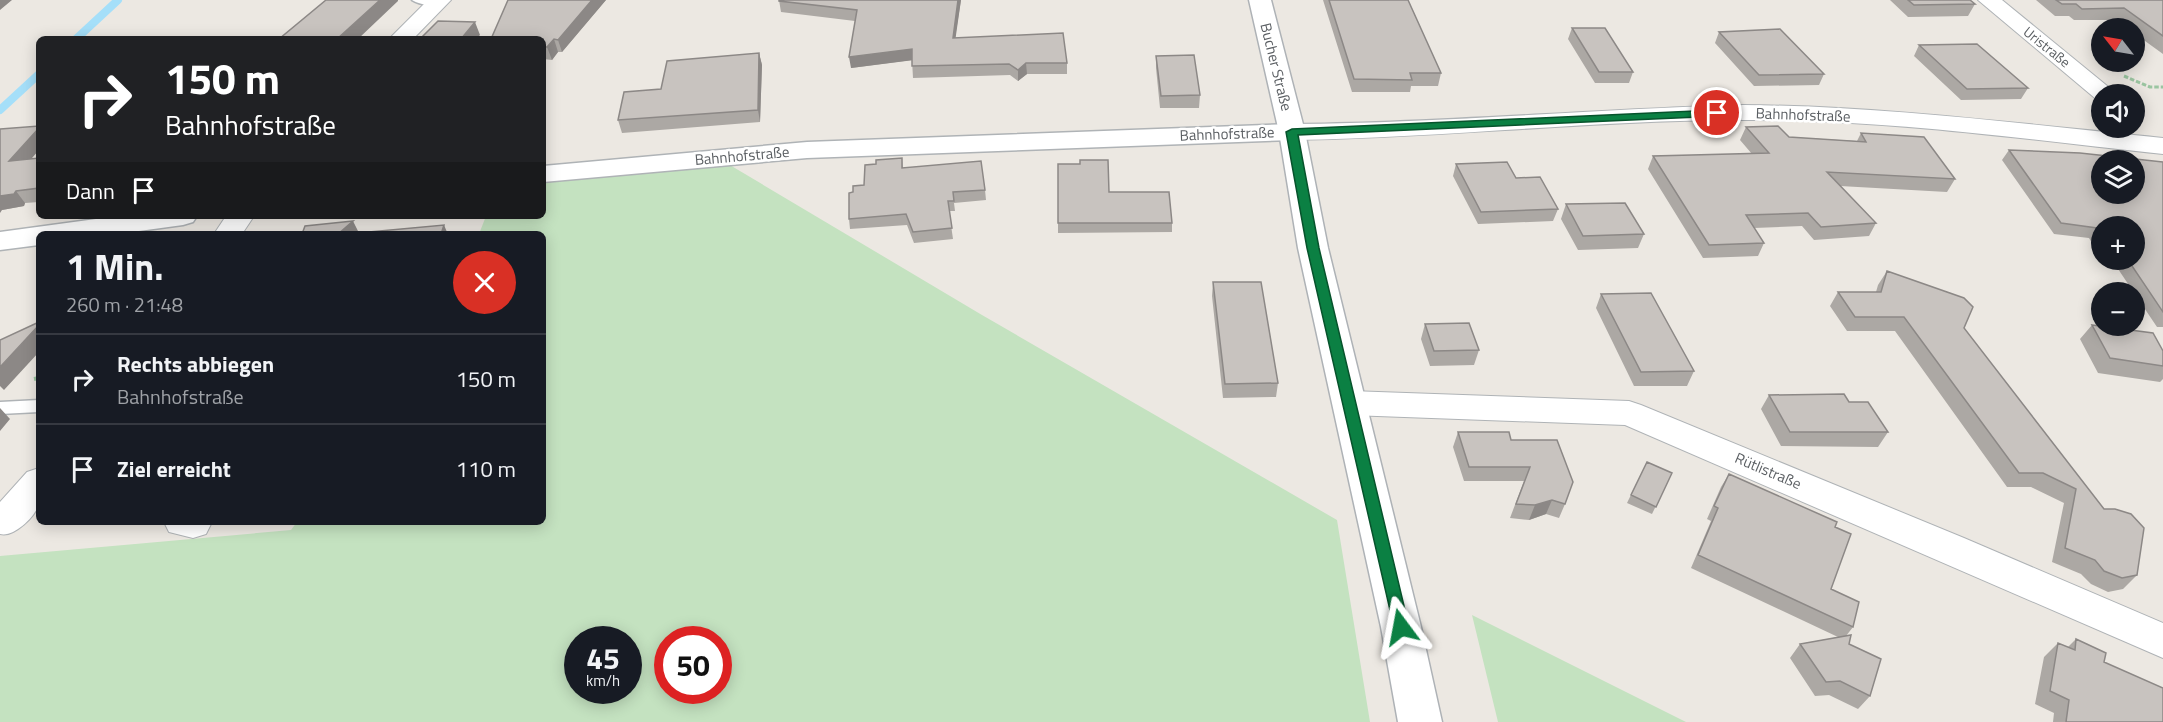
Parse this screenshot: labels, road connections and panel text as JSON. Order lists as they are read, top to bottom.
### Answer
{
  "streets": {
    "main road": ["Bucher Straße", "Bahnhofstraße"],
    "street": ["Uristraße", "Rütlistraße"]
  },
  "crossings": [
    ["Bucher Straße", "Bahnhofstraße"],
    ["Bucher Straße", "Rütlistraße"]
  ],
  "north": "top left",
  "page": {
    "map_buttons": ["+", "−"],
    "turn": ["150 m", "Bahnhofstraße"],
    "then": "Dann",
    "heading": ["1 Min.", "260 m · 21:48"],
    "list": [
      {
        "name": "Rechts abbiegen",
        "note": "Bahnhofstraße",
        "value": "150 m"
      },
      {
        "name": "Ziel erreicht",
        "value": "110 m"
      }
    ],
    "speed": "45 km/h",
    "limit": "50"
  }
}
